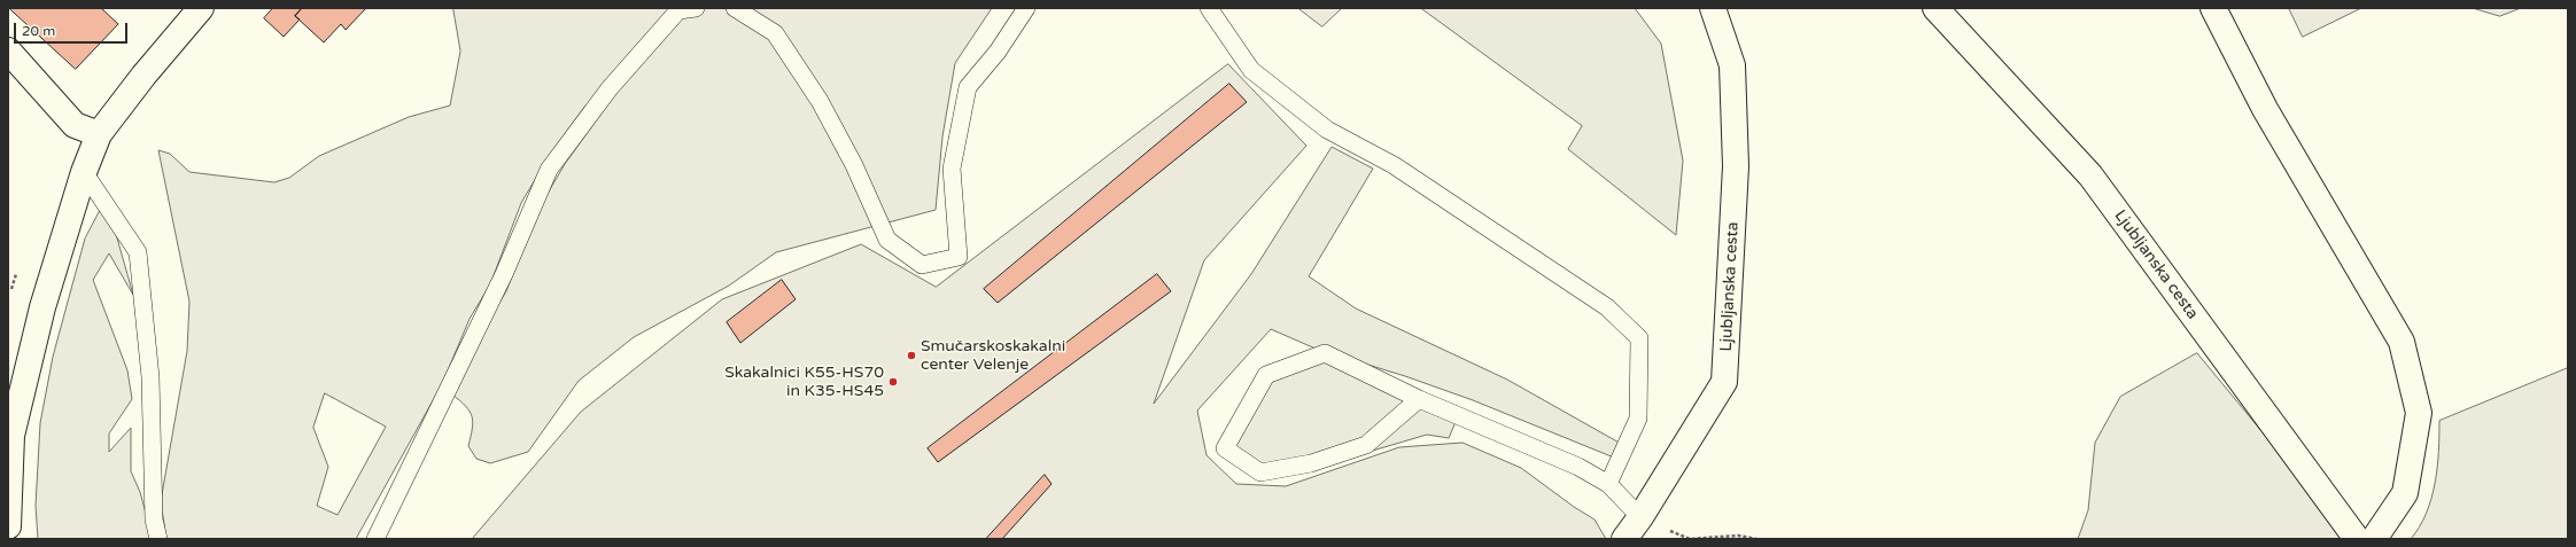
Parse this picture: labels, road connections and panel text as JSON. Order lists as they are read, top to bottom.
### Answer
{
  "streets": {
    "street": ["Ljubljanska cesta"]
  },
  "places": ["Smučarskoskakalni center Velenje", "Skakalnici K55-HS70 in K35-HS45"],
  "scale_bar": "20 m"
}
